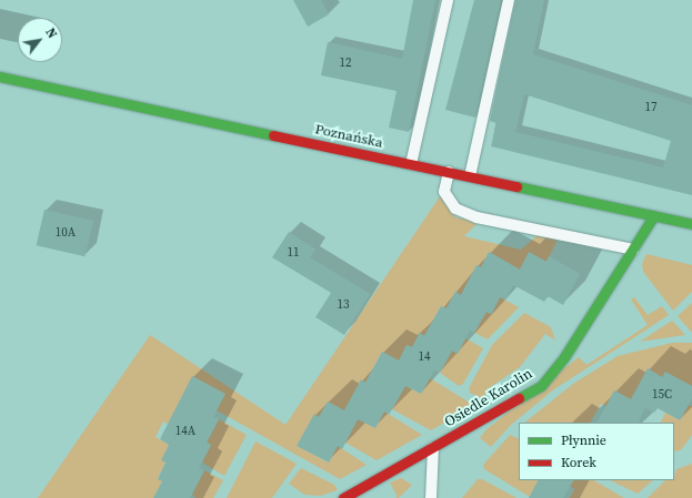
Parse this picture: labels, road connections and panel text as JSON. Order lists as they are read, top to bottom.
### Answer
{
  "streets": {
    "street": ["Poznańska", "Osiedle Karolin"]
  },
  "crossings": [
    ["Poznańska", "Osiedle Karolin"]
  ],
  "house_numbers": [
    "12",
    "17",
    "10A",
    "11",
    "13",
    "14",
    "15C",
    "14A"
  ],
  "legend": ["Płynnie", "Korek"],
  "north": "top right"
}
